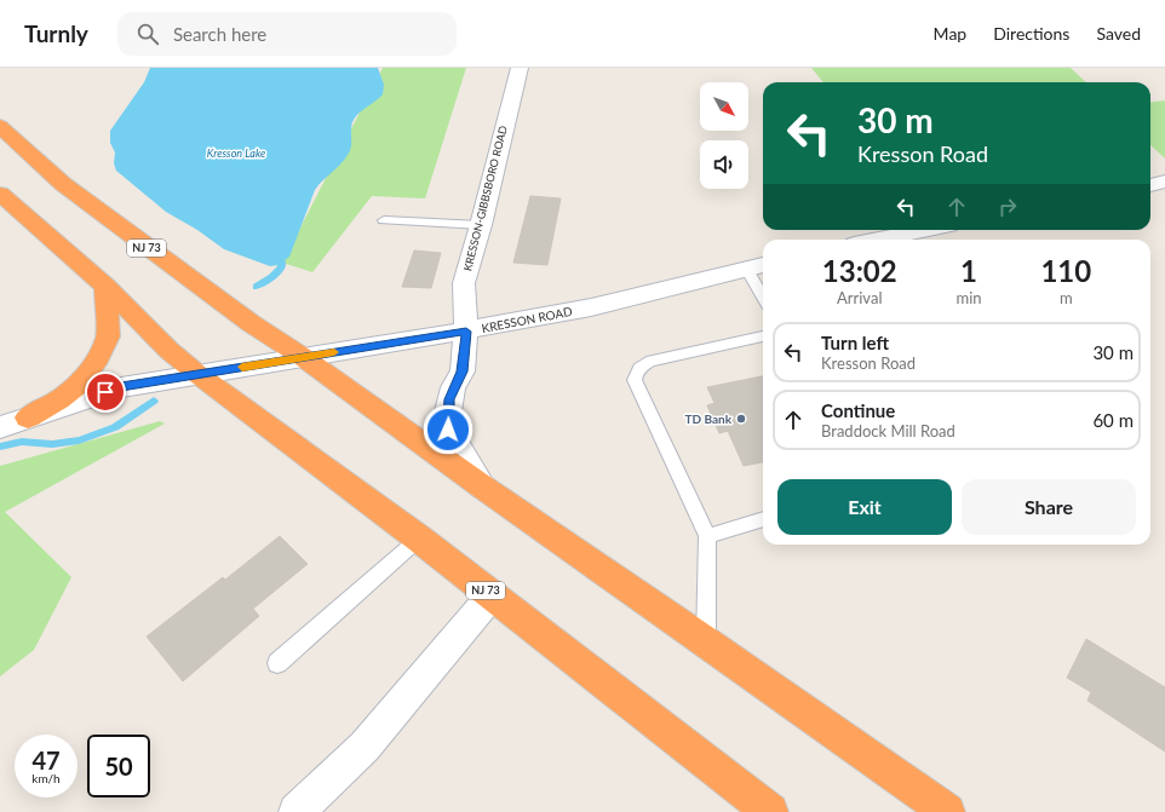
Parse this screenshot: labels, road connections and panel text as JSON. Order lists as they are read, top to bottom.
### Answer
{
  "streets": {
    "highway": ["NJ 73"],
    "main road": ["KRESSON-GIBBSBORO ROAD", "KRESSON ROAD"]
  },
  "crossings": [
    ["KRESSON-GIBBSBORO ROAD", "NJ 73"],
    ["KRESSON-GIBBSBORO ROAD", "KRESSON ROAD"],
    ["NJ 73", "KRESSON ROAD"]
  ],
  "water": ["Kresson Lake"],
  "places": ["TD Bank"],
  "north": "bottom right",
  "page": {
    "header": "Turnly",
    "search": "Search here",
    "nav": ["Map", "Directions", "Saved"],
    "turn": ["30 m", "Kresson Road"],
    "eta": [
      "13:02",
      "Arrival",
      "1",
      "min",
      "110",
      "m"
    ],
    "list": [
      {
        "name": "Turn left",
        "note": "Kresson Road",
        "value": "30 m"
      },
      {
        "name": "Continue",
        "note": "Braddock Mill Road",
        "value": "60 m"
      }
    ],
    "buttons": ["Exit", "Share"],
    "speed": "47 km/h",
    "limit": "50"
  }
}
